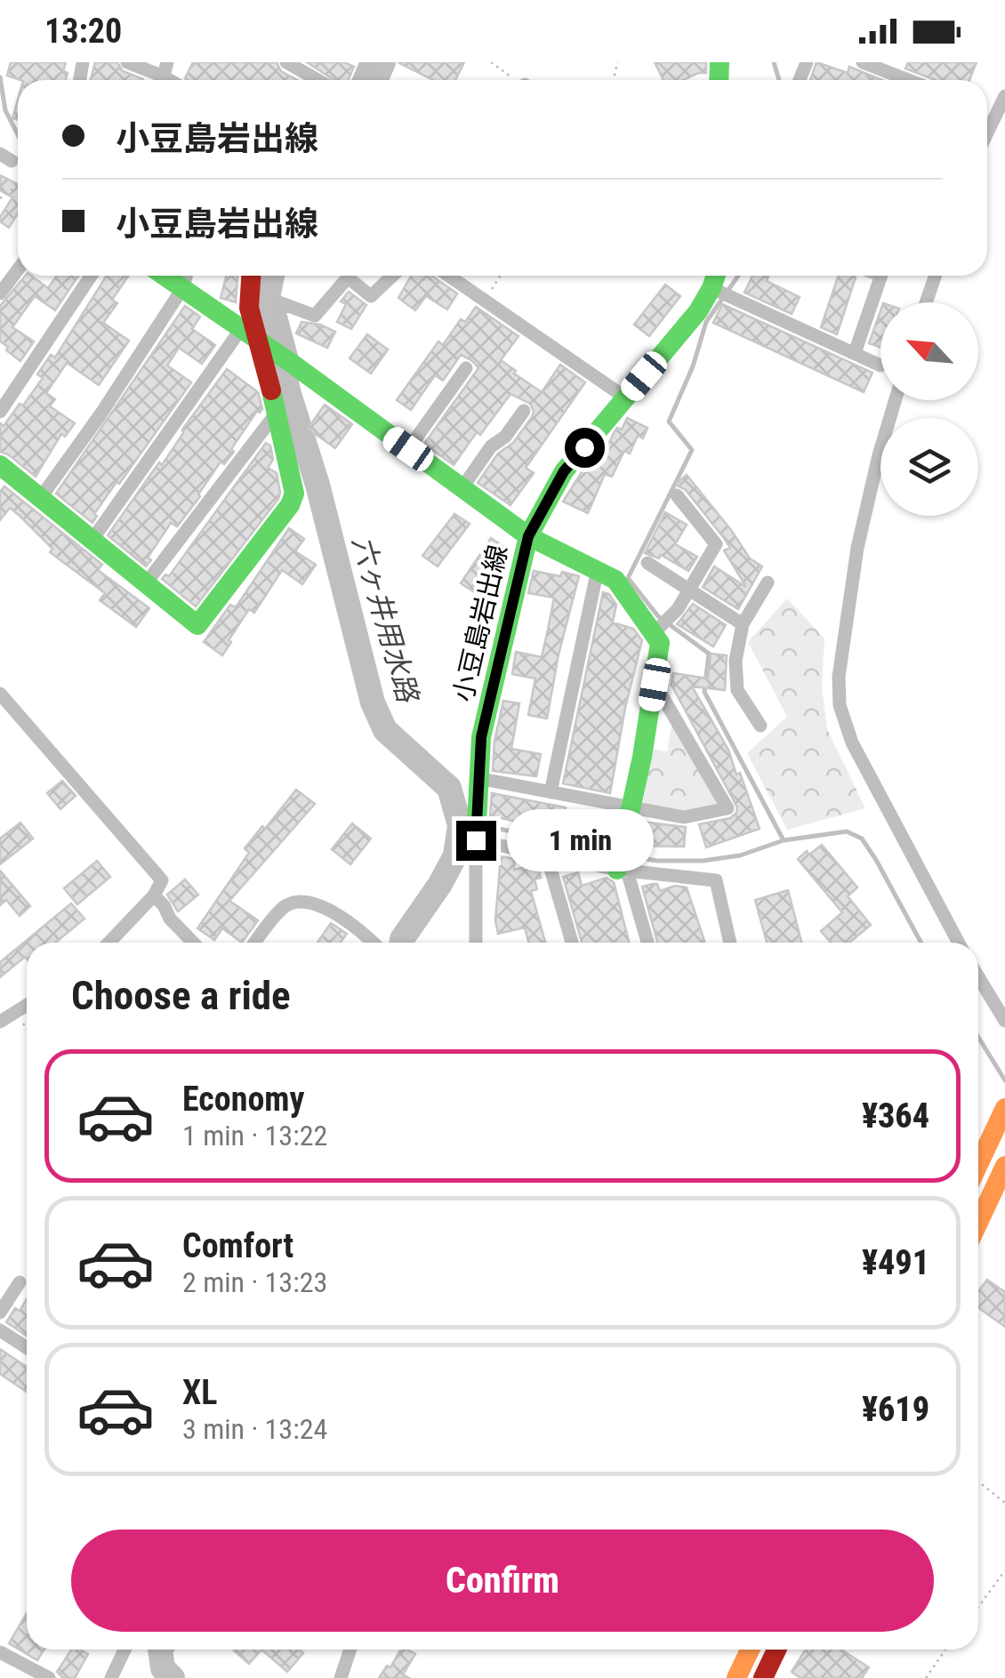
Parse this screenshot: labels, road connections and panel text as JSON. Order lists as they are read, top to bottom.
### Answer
{
  "streets": {
    "main road": ["小豆島岩出線"]
  },
  "water": ["六ヶ井用水路"],
  "north": "top left",
  "page": {
    "status": "13:20",
    "banner": ["小豆島岩出線", "小豆島岩出線"],
    "bubble": "1 min",
    "heading": "Choose a ride",
    "list": [
      {
        "name": "Economy",
        "note": "1 min · 13:22",
        "value": "¥364"
      },
      {
        "name": "Comfort",
        "note": "2 min · 13:23",
        "value": "¥491"
      },
      {
        "name": "XL",
        "note": "3 min · 13:24",
        "value": "¥619"
      }
    ],
    "buttons": "Confirm"
  }
}
